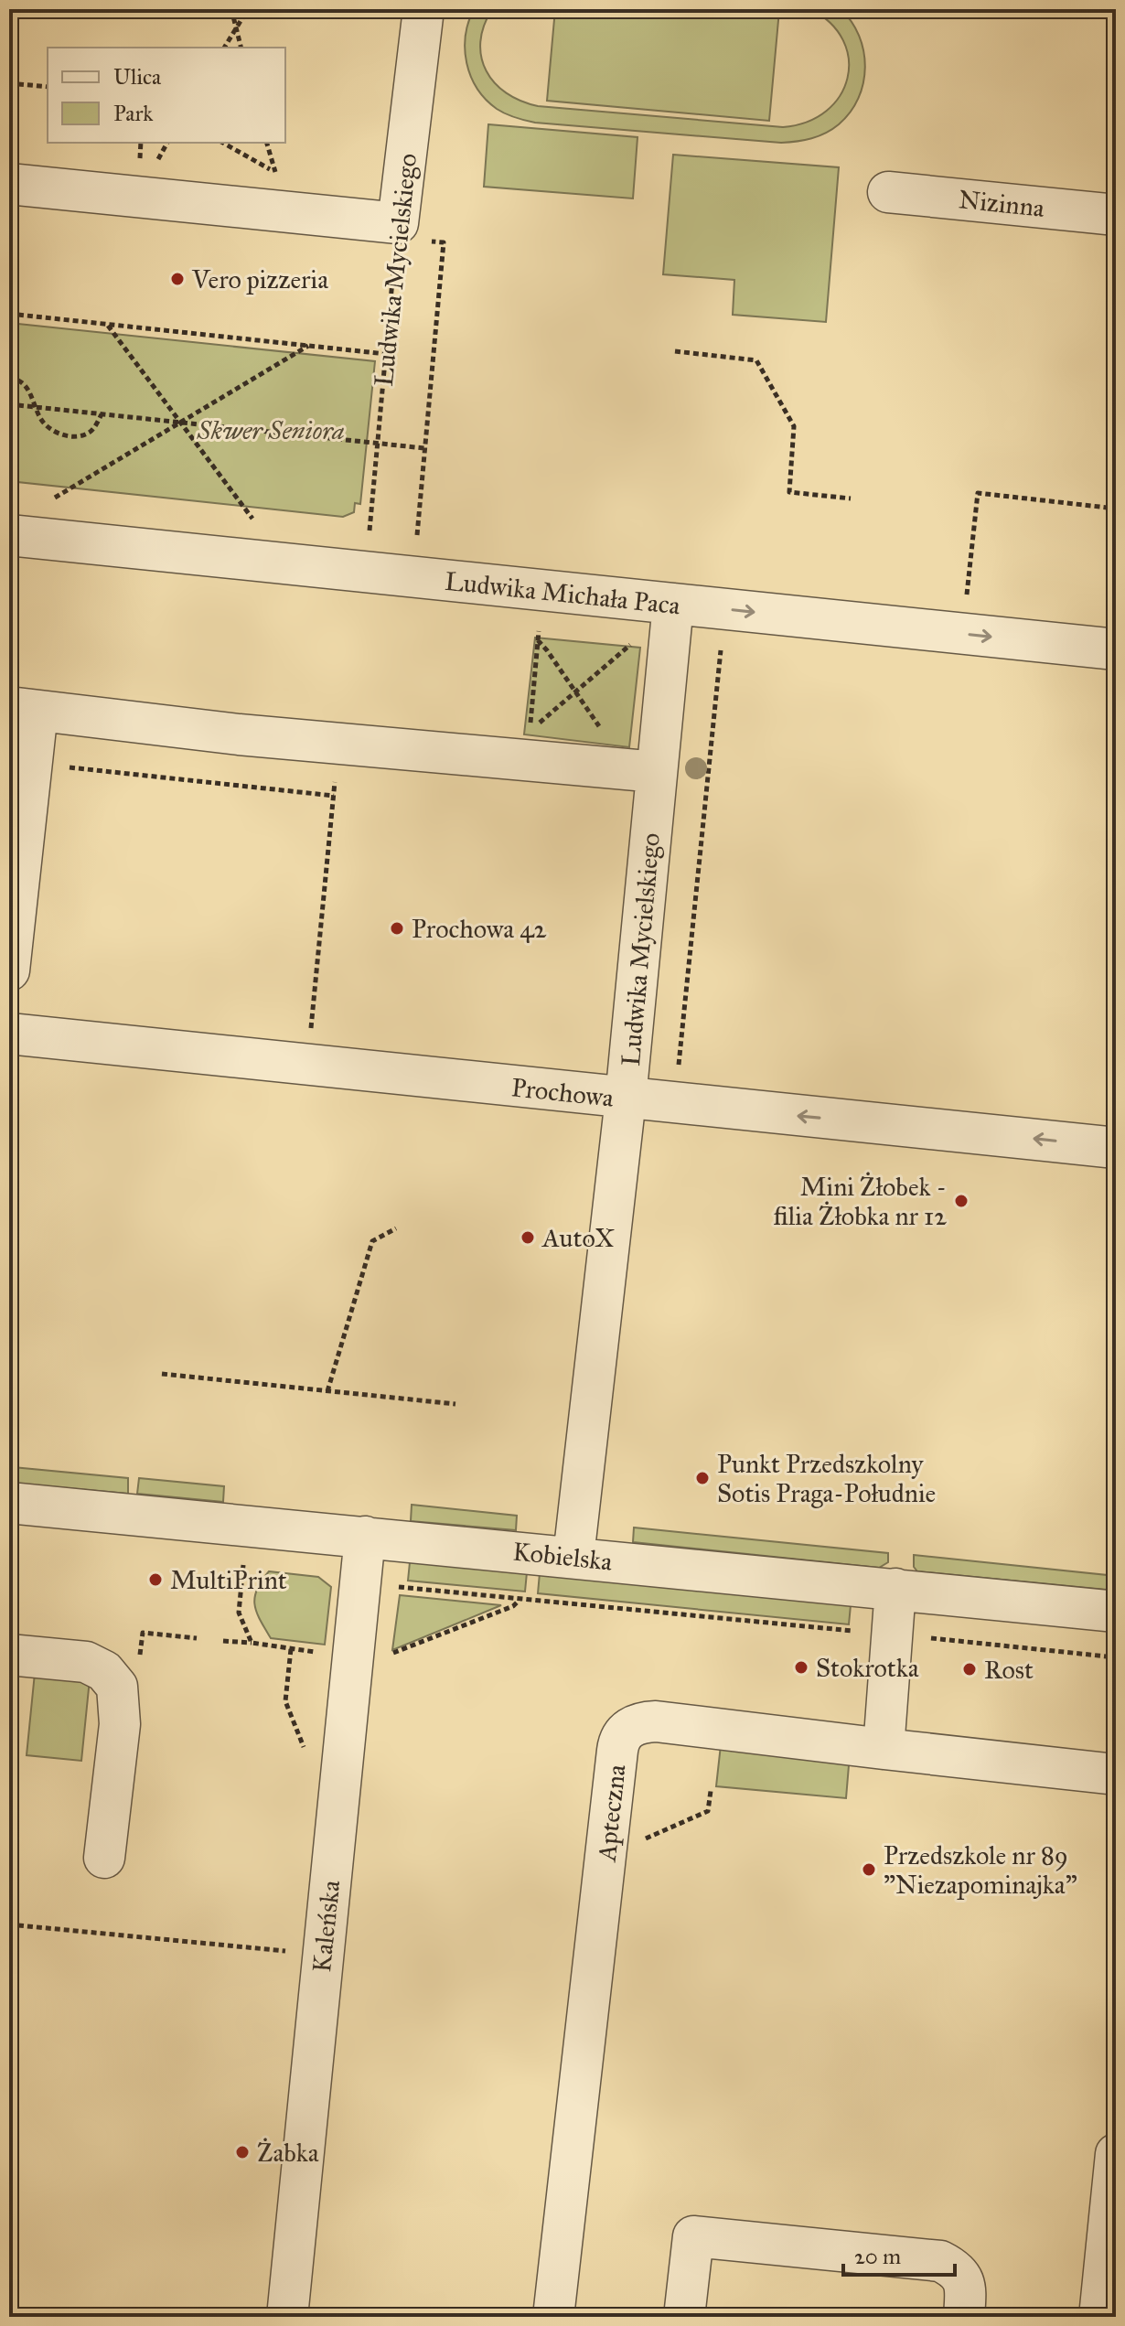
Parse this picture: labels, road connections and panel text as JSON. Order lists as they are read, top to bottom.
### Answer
{
  "streets": {
    "street": [
      "Nizinna",
      "Ludwika Mycielskiego",
      "Ludwika Michała Paca",
      "Prochowa",
      "Kobielska",
      "Apteczna",
      "Kaleńska"
    ]
  },
  "crossings": [
    ["Ludwika Mycielskiego", "Ludwika Michała Paca"],
    ["Ludwika Mycielskiego", "Prochowa"],
    ["Ludwika Mycielskiego", "Kobielska"],
    ["Kobielska", "Kaleńska"]
  ],
  "one_way": ["Ludwika Michała Paca", "Prochowa"],
  "parks": ["Skwer Seniora"],
  "places": [
    "Vero pizzeria",
    "Prochowa 42",
    "Mini Żłobek - filia Żłobka nr 12",
    "AutoX",
    "Punkt Przedszkolny Sotis Praga-Południe",
    "MultiPrint",
    "Stokrotka",
    "Rost",
    "Przedszkole nr 89 \"Niezapominajka\"",
    "Żabka"
  ],
  "legend": ["Ulica", "Park"],
  "scale_bar": "20 m"
}
